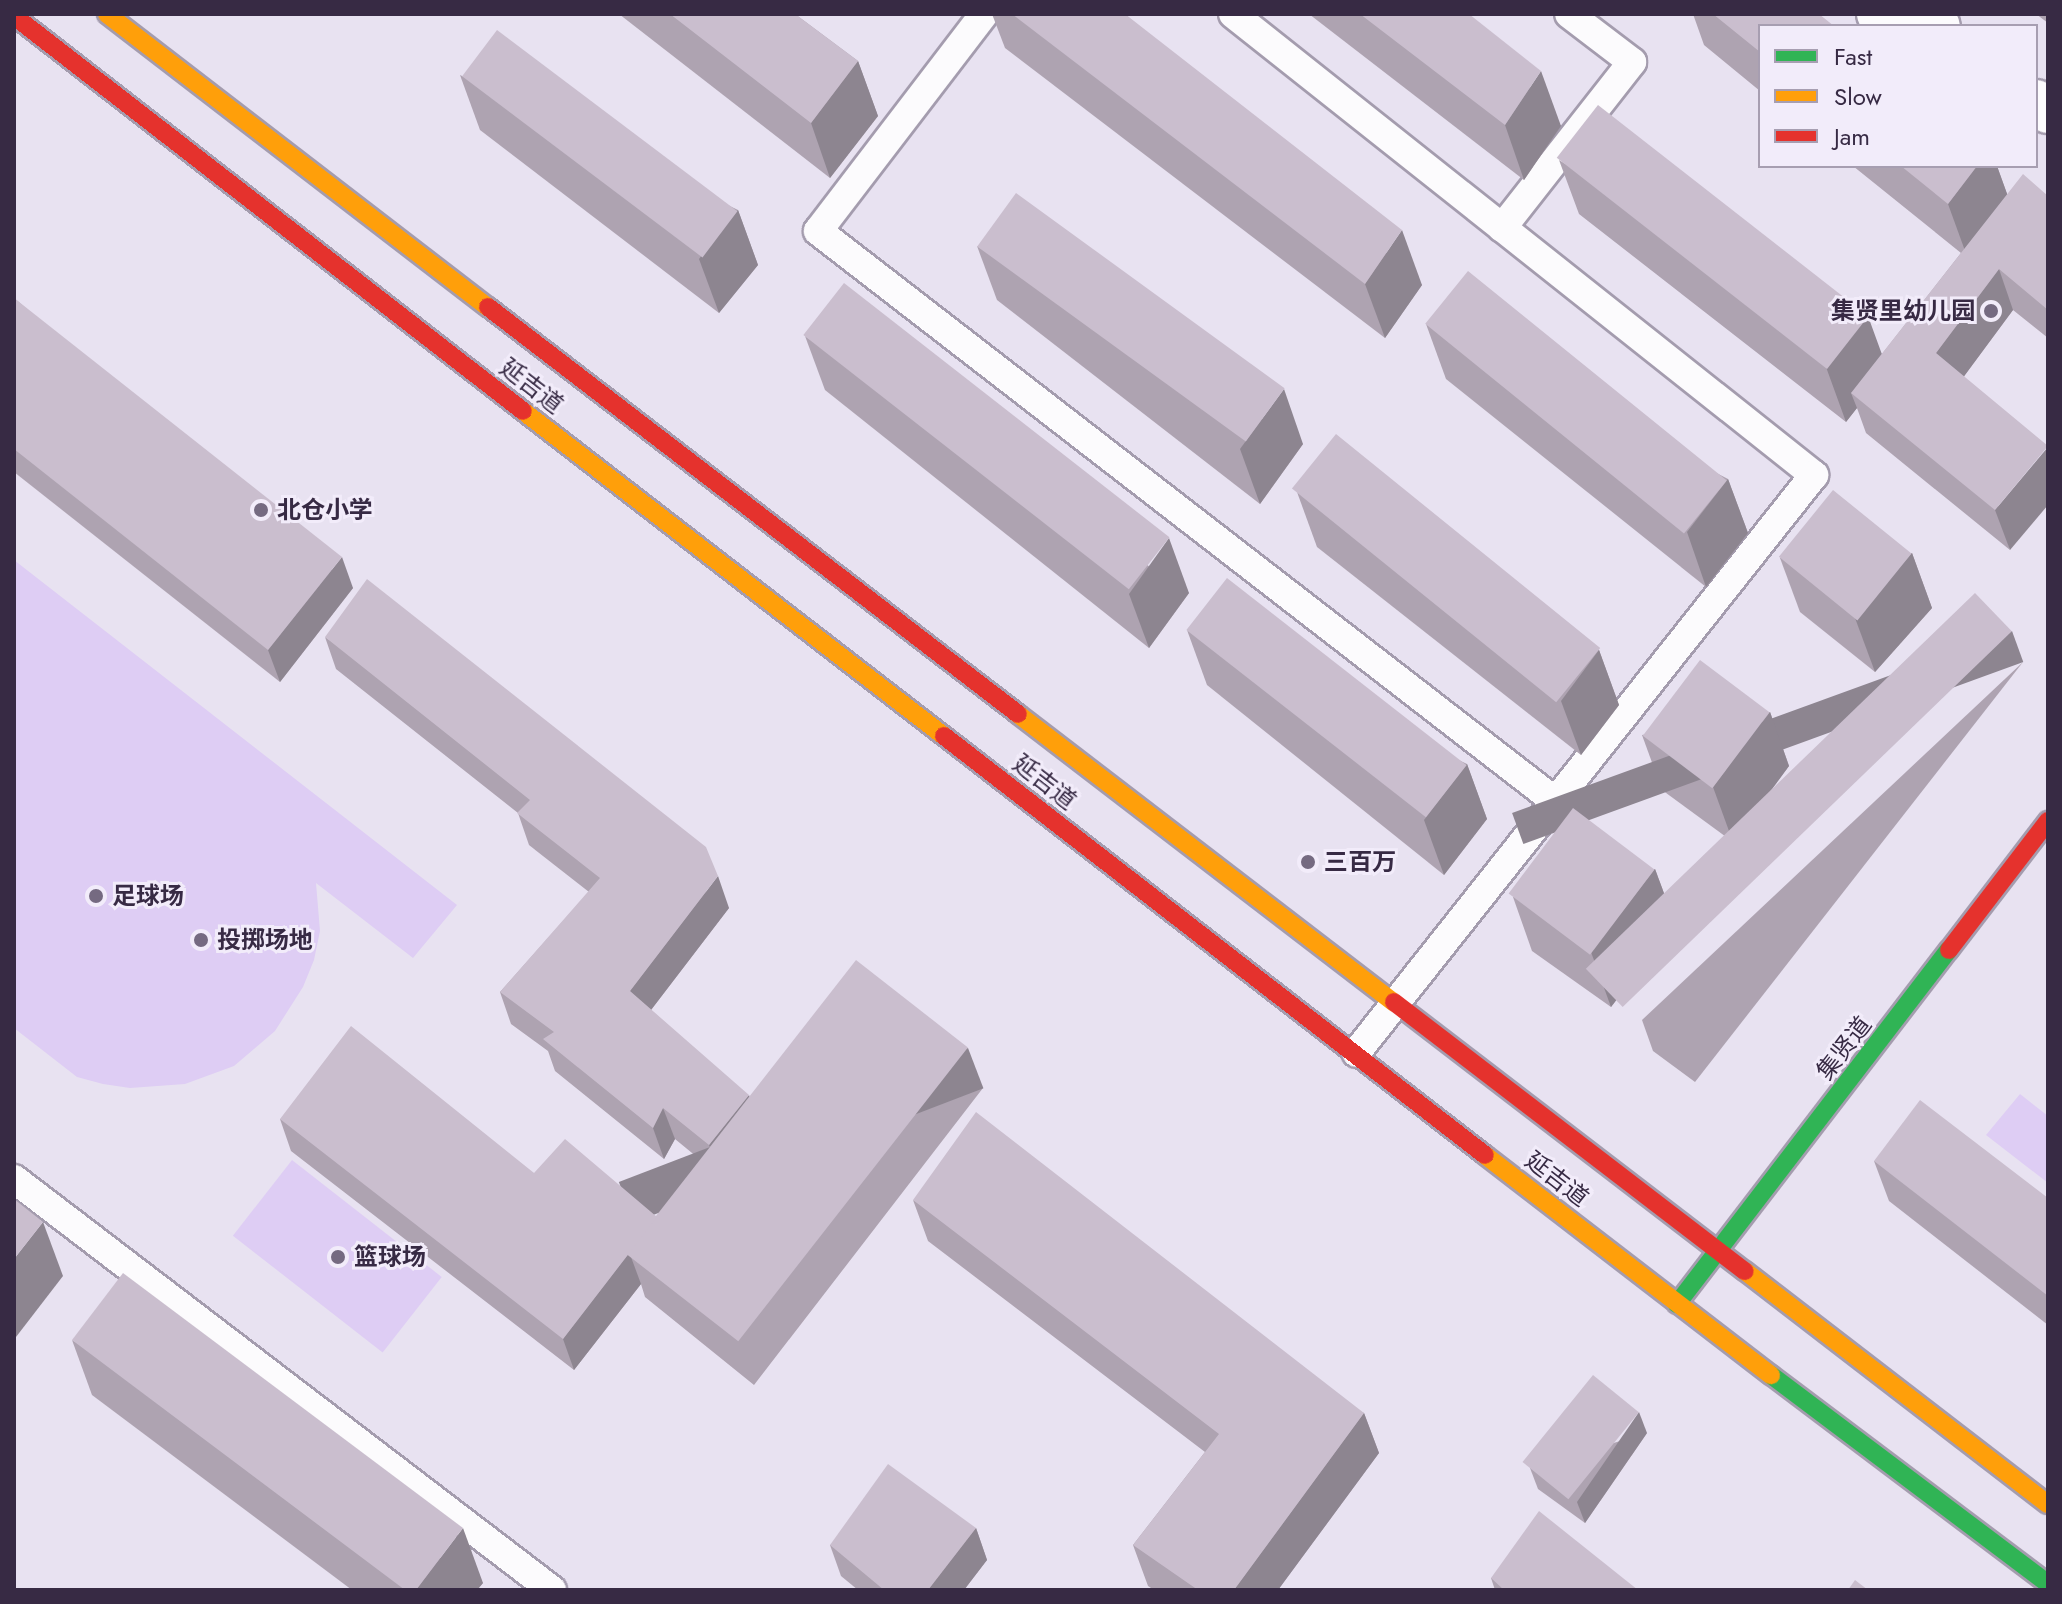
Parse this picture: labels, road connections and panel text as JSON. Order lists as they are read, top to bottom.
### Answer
{
  "streets": {
    "main road": ["延吉道", "集贤道"]
  },
  "crossings": [
    ["延吉道", "集贤道"]
  ],
  "places": [
    "集贤里幼儿园",
    "北仓小学",
    "三百万",
    "足球场",
    "投掷场地",
    "篮球场"
  ],
  "legend": ["Fast", "Slow", "Jam"]
}
